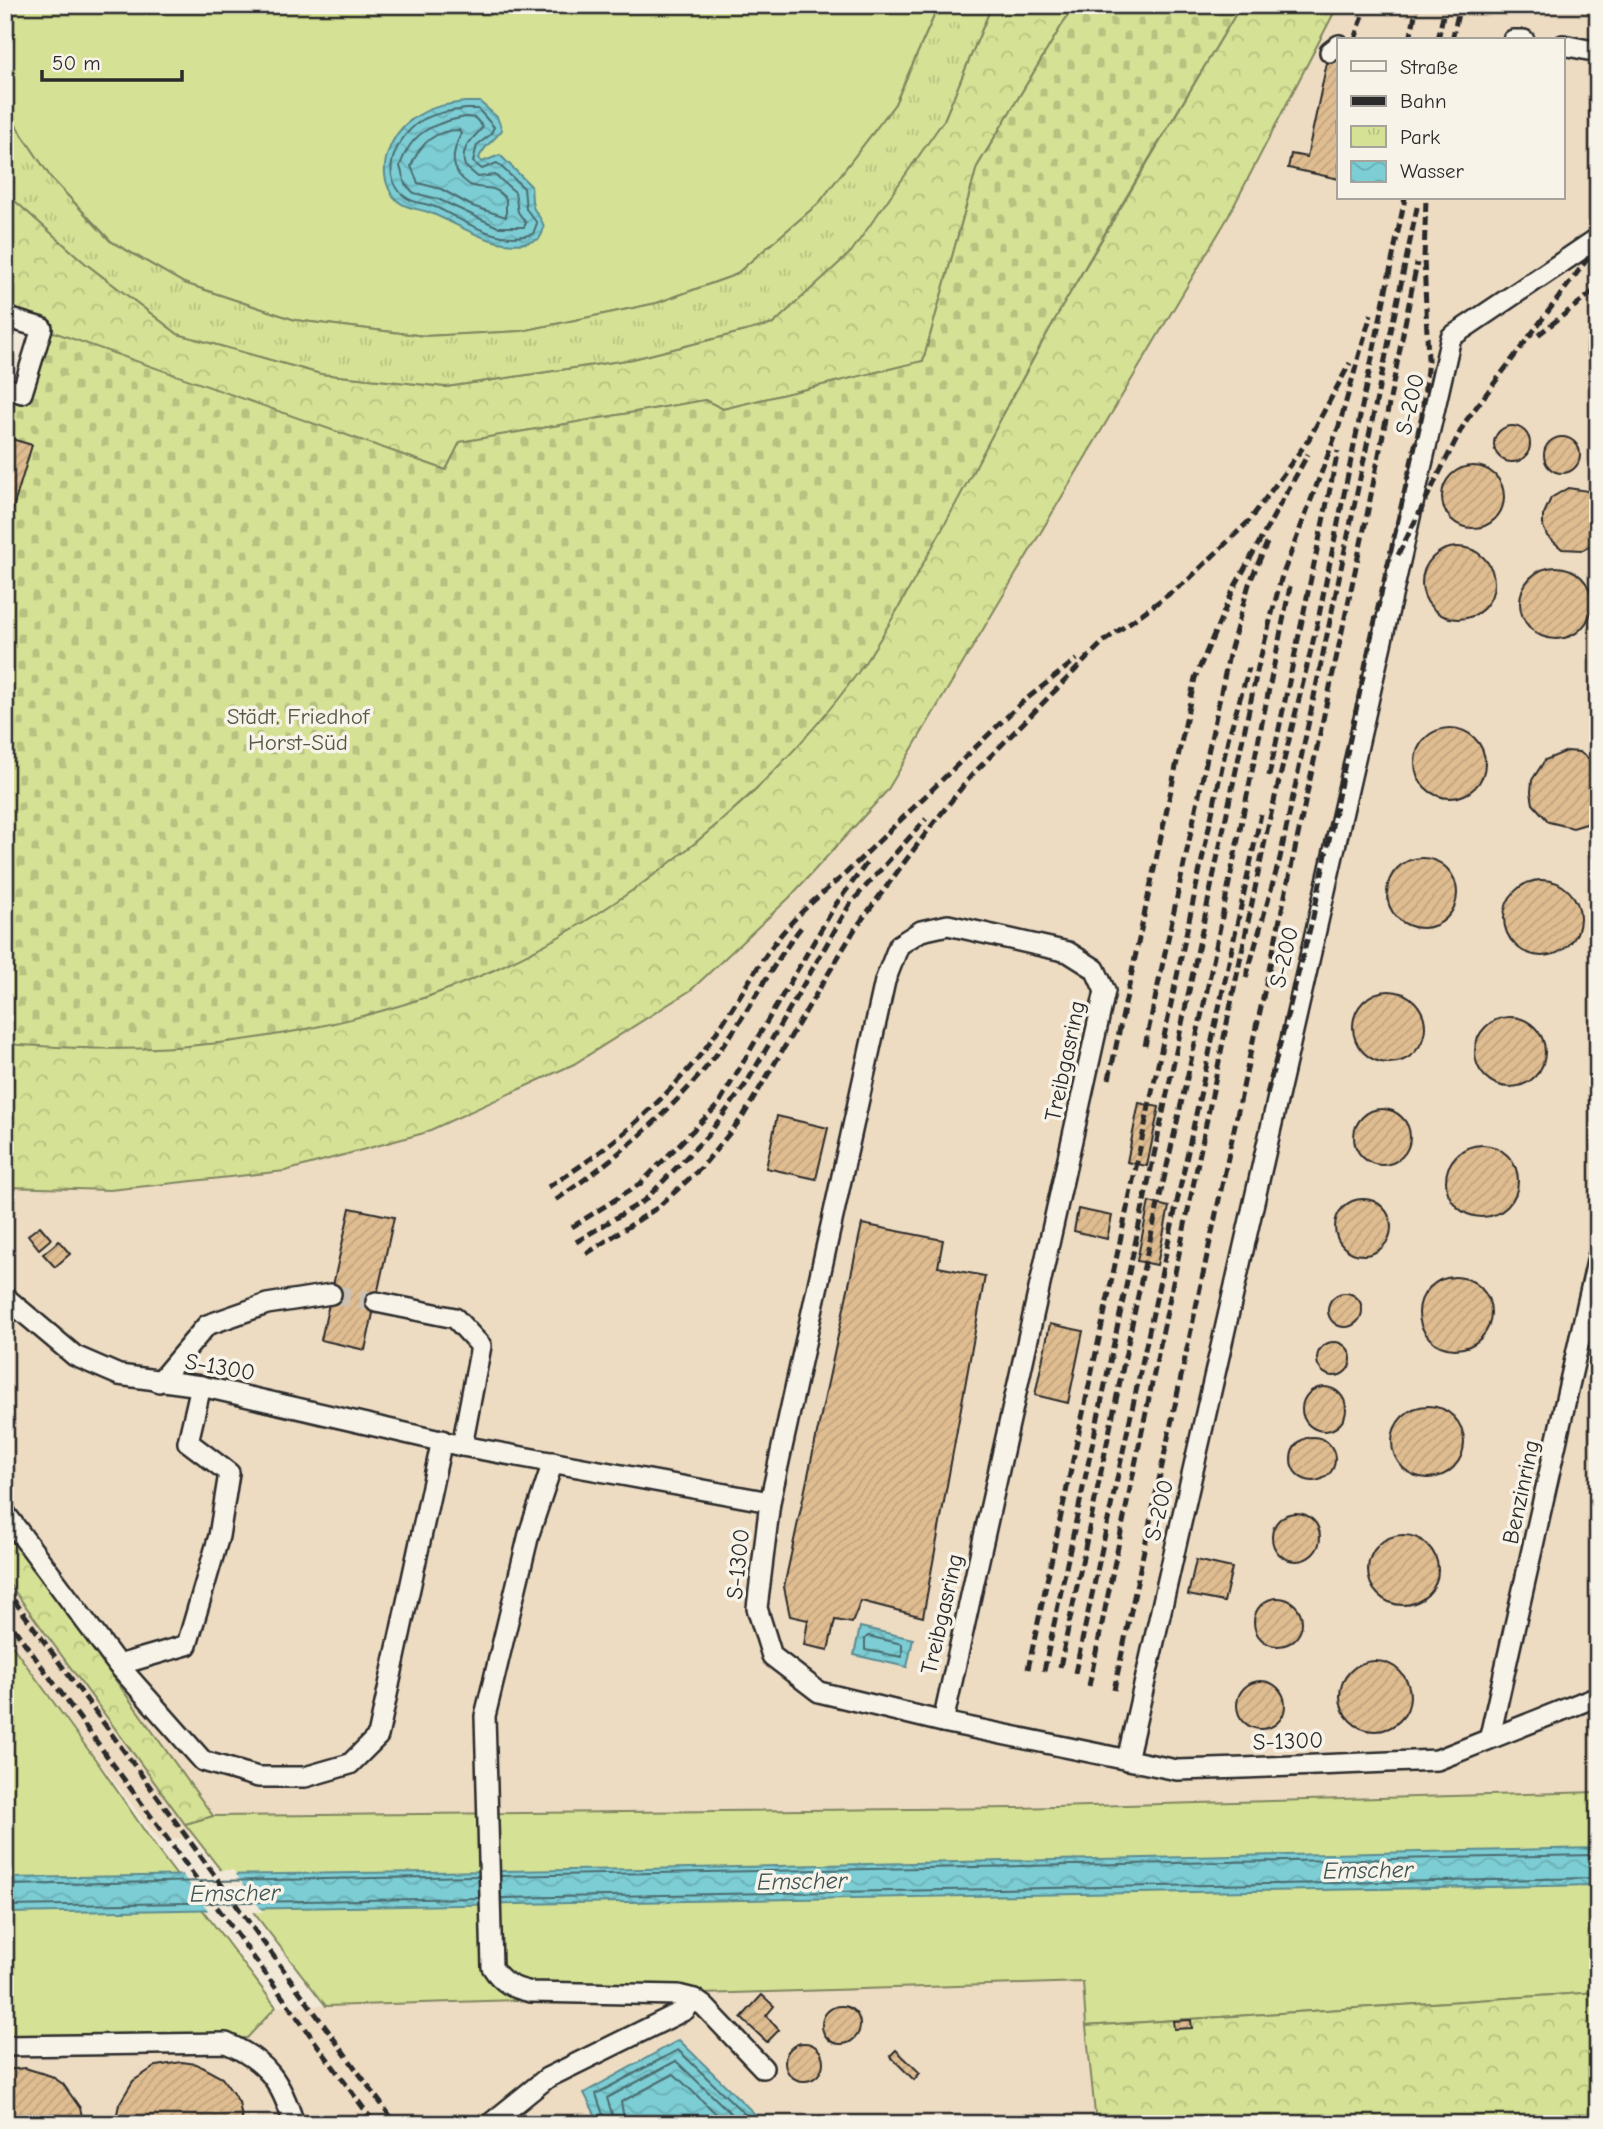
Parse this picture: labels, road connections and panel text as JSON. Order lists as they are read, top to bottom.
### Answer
{
  "streets": {
    "lane": [
      "S-200",
      "Treibgasring",
      "S-1300",
      "Benzinring"
    ]
  },
  "crossings": [
    ["S-200", "S-1300"],
    ["Treibgasring", "S-1300"],
    ["S-1300", "Benzinring"]
  ],
  "water": ["Emscher"],
  "parks": ["Städt. Friedhof Horst-Süd"],
  "legend": [
    "Straße",
    "Bahn",
    "Park",
    "Wasser"
  ],
  "scale_bar": "50 m"
}
